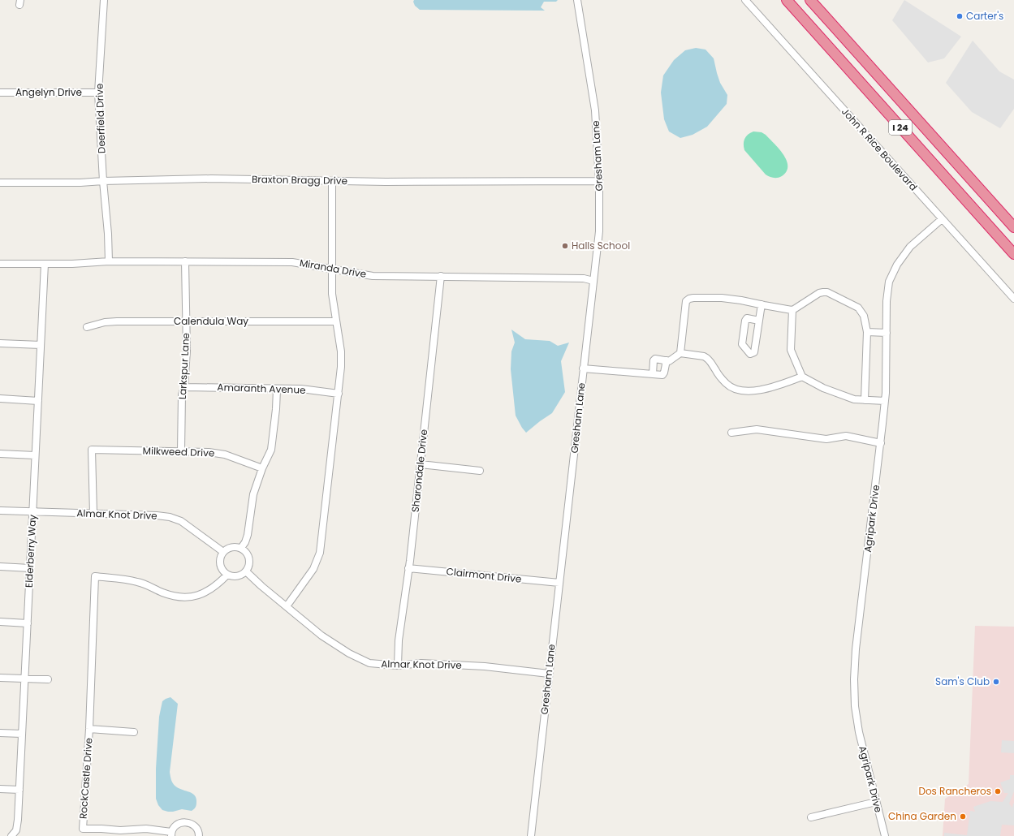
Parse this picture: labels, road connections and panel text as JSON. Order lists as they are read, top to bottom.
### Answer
{
  "streets": {
    "highway": ["I 24"],
    "street": [
      "Angelyn Drive",
      "Deerfield Drive",
      "John R Rice Boulevard",
      "Gresham Lane",
      "Braxton Bragg Drive",
      "Miranda Drive",
      "Calendula Way",
      "Larkspur Lane",
      "Amaranth Avenue",
      "Milkweed Drive",
      "Sharondale Drive",
      "Almar Knot Drive",
      "Agripark Drive",
      "Elderberry Way",
      "Clairmont Drive",
      "RockCastle Drive"
    ]
  },
  "crossings": [
    ["Angelyn Drive", "Deerfield Drive"],
    ["Deerfield Drive", "Braxton Bragg Drive"],
    ["Deerfield Drive", "Miranda Drive"],
    ["John R Rice Boulevard", "Agripark Drive"],
    ["Gresham Lane", "Braxton Bragg Drive"],
    ["Gresham Lane", "Miranda Drive"],
    ["Gresham Lane", "Almar Knot Drive"],
    ["Gresham Lane", "Clairmont Drive"],
    ["Miranda Drive", "Larkspur Lane"],
    ["Miranda Drive", "Sharondale Drive"],
    ["Miranda Drive", "Elderberry Way"],
    ["Calendula Way", "Larkspur Lane"],
    ["Larkspur Lane", "Amaranth Avenue"],
    ["Larkspur Lane", "Milkweed Drive"],
    ["Milkweed Drive", "Almar Knot Drive"],
    ["Sharondale Drive", "Almar Knot Drive"],
    ["Sharondale Drive", "Clairmont Drive"],
    ["Almar Knot Drive", "Elderberry Way"],
    ["Almar Knot Drive", "RockCastle Drive"]
  ],
  "places": [
    "Carter's",
    "Halls School",
    "Sam's Club",
    "Dos Rancheros",
    "China Garden"
  ]
}
